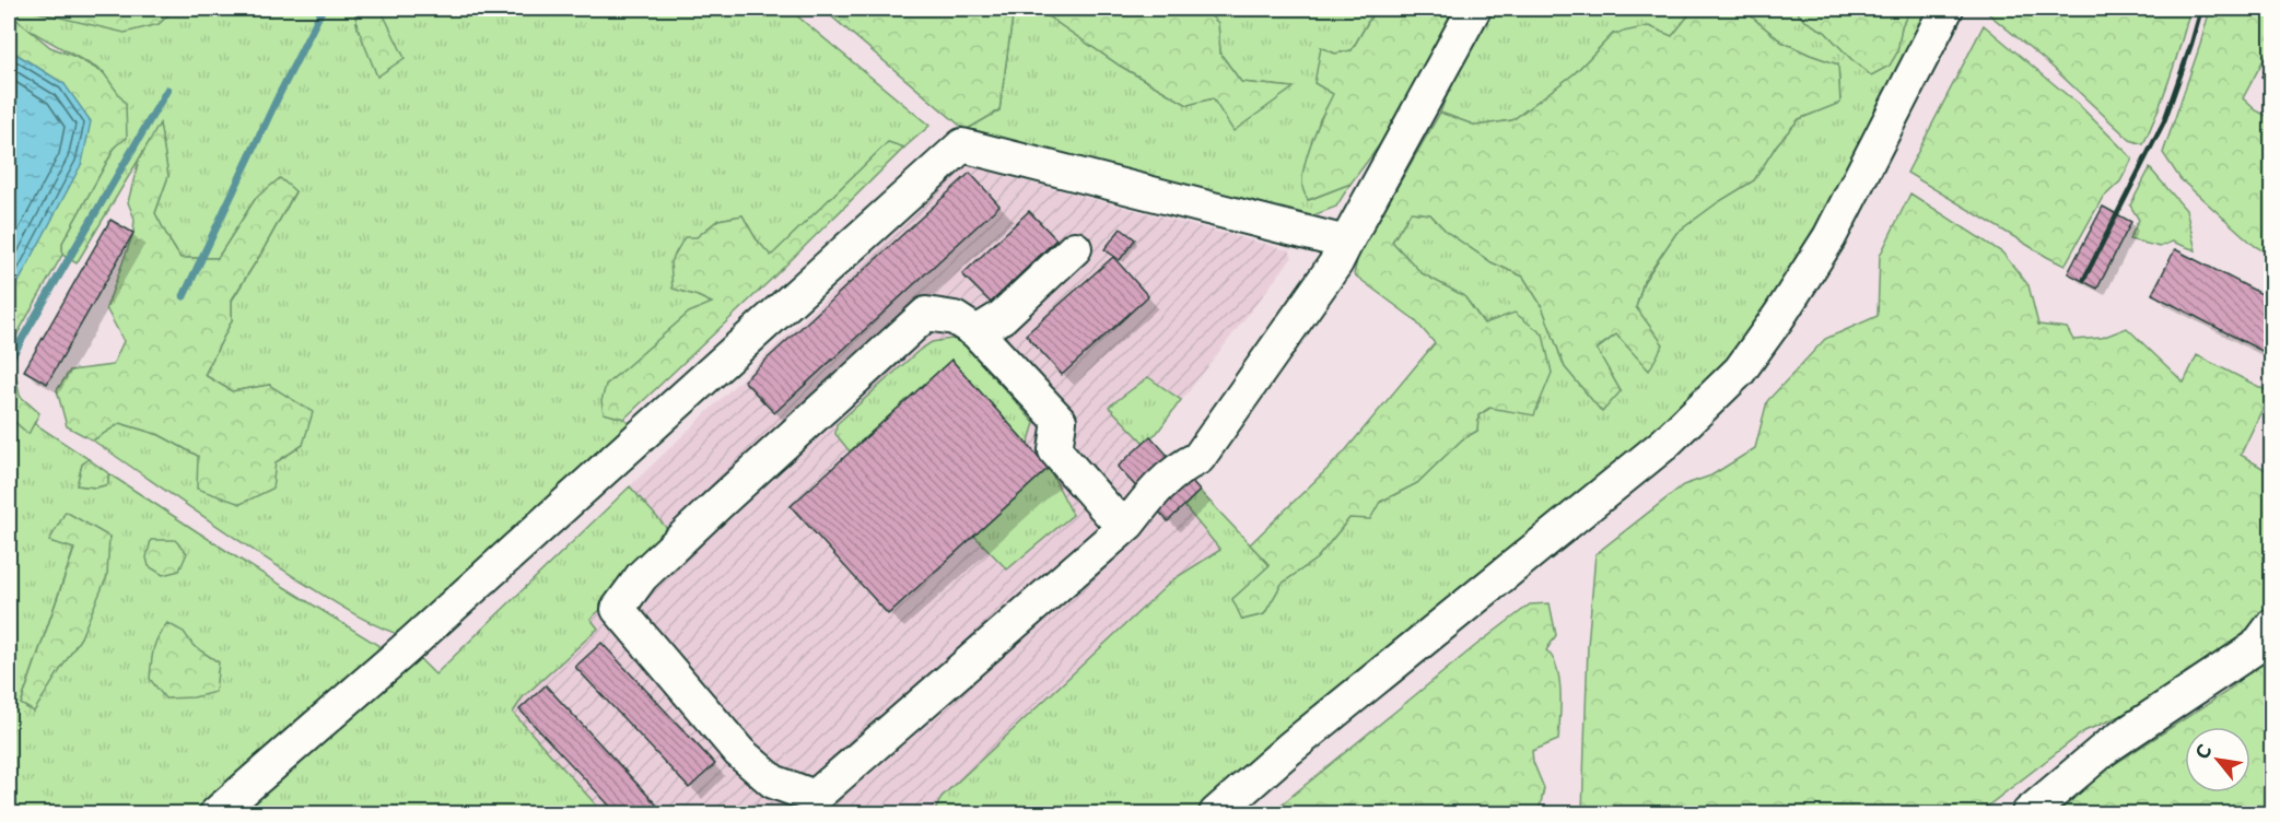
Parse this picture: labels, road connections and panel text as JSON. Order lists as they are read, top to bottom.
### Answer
{
  "north": "top left"
}
